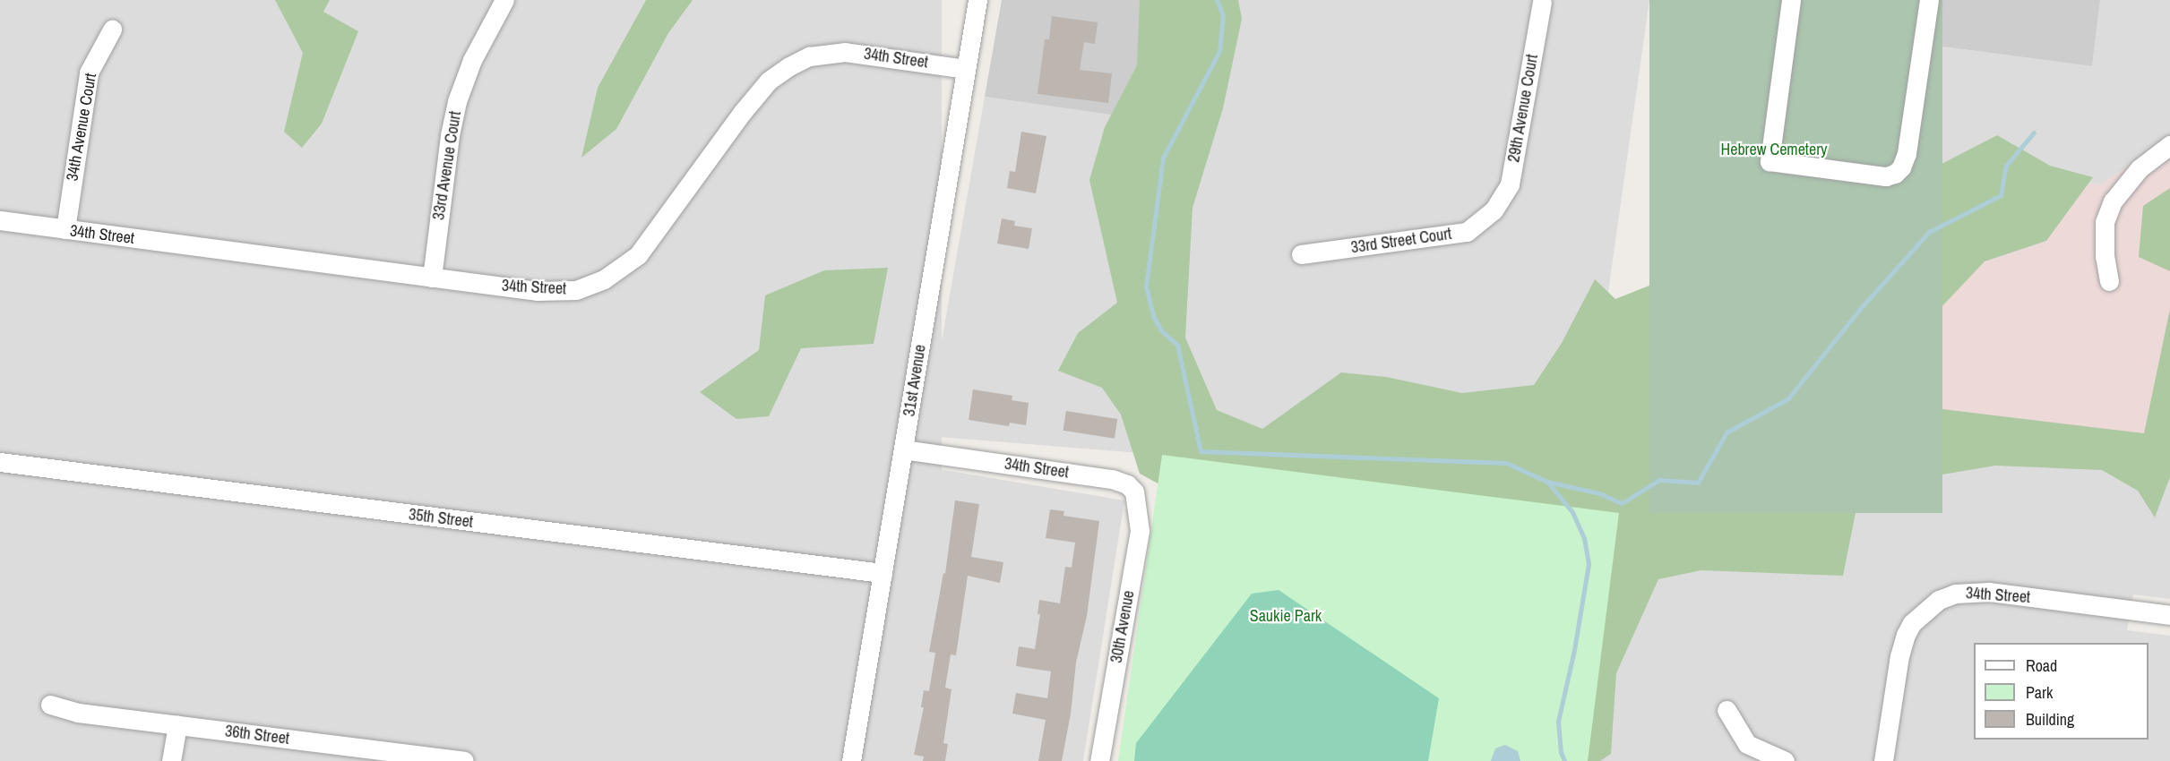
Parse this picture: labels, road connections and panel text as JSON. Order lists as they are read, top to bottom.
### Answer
{
  "streets": {
    "street": [
      "34th Street",
      "29th Avenue Court",
      "34th Avenue Court",
      "33rd Avenue Court",
      "33rd Street Court",
      "31st Avenue",
      "35th Street",
      "30th Avenue",
      "36th Street"
    ]
  },
  "crossings": [
    ["34th Street", "34th Avenue Court"],
    ["34th Street", "33rd Avenue Court"],
    ["34th Street", "31st Avenue"],
    ["34th Street", "30th Avenue"],
    ["29th Avenue Court", "33rd Street Court"],
    ["31st Avenue", "35th Street"]
  ],
  "parks": ["Hebrew Cemetery", "Saukie Park"],
  "legend": ["Road", "Park", "Building"]
}
